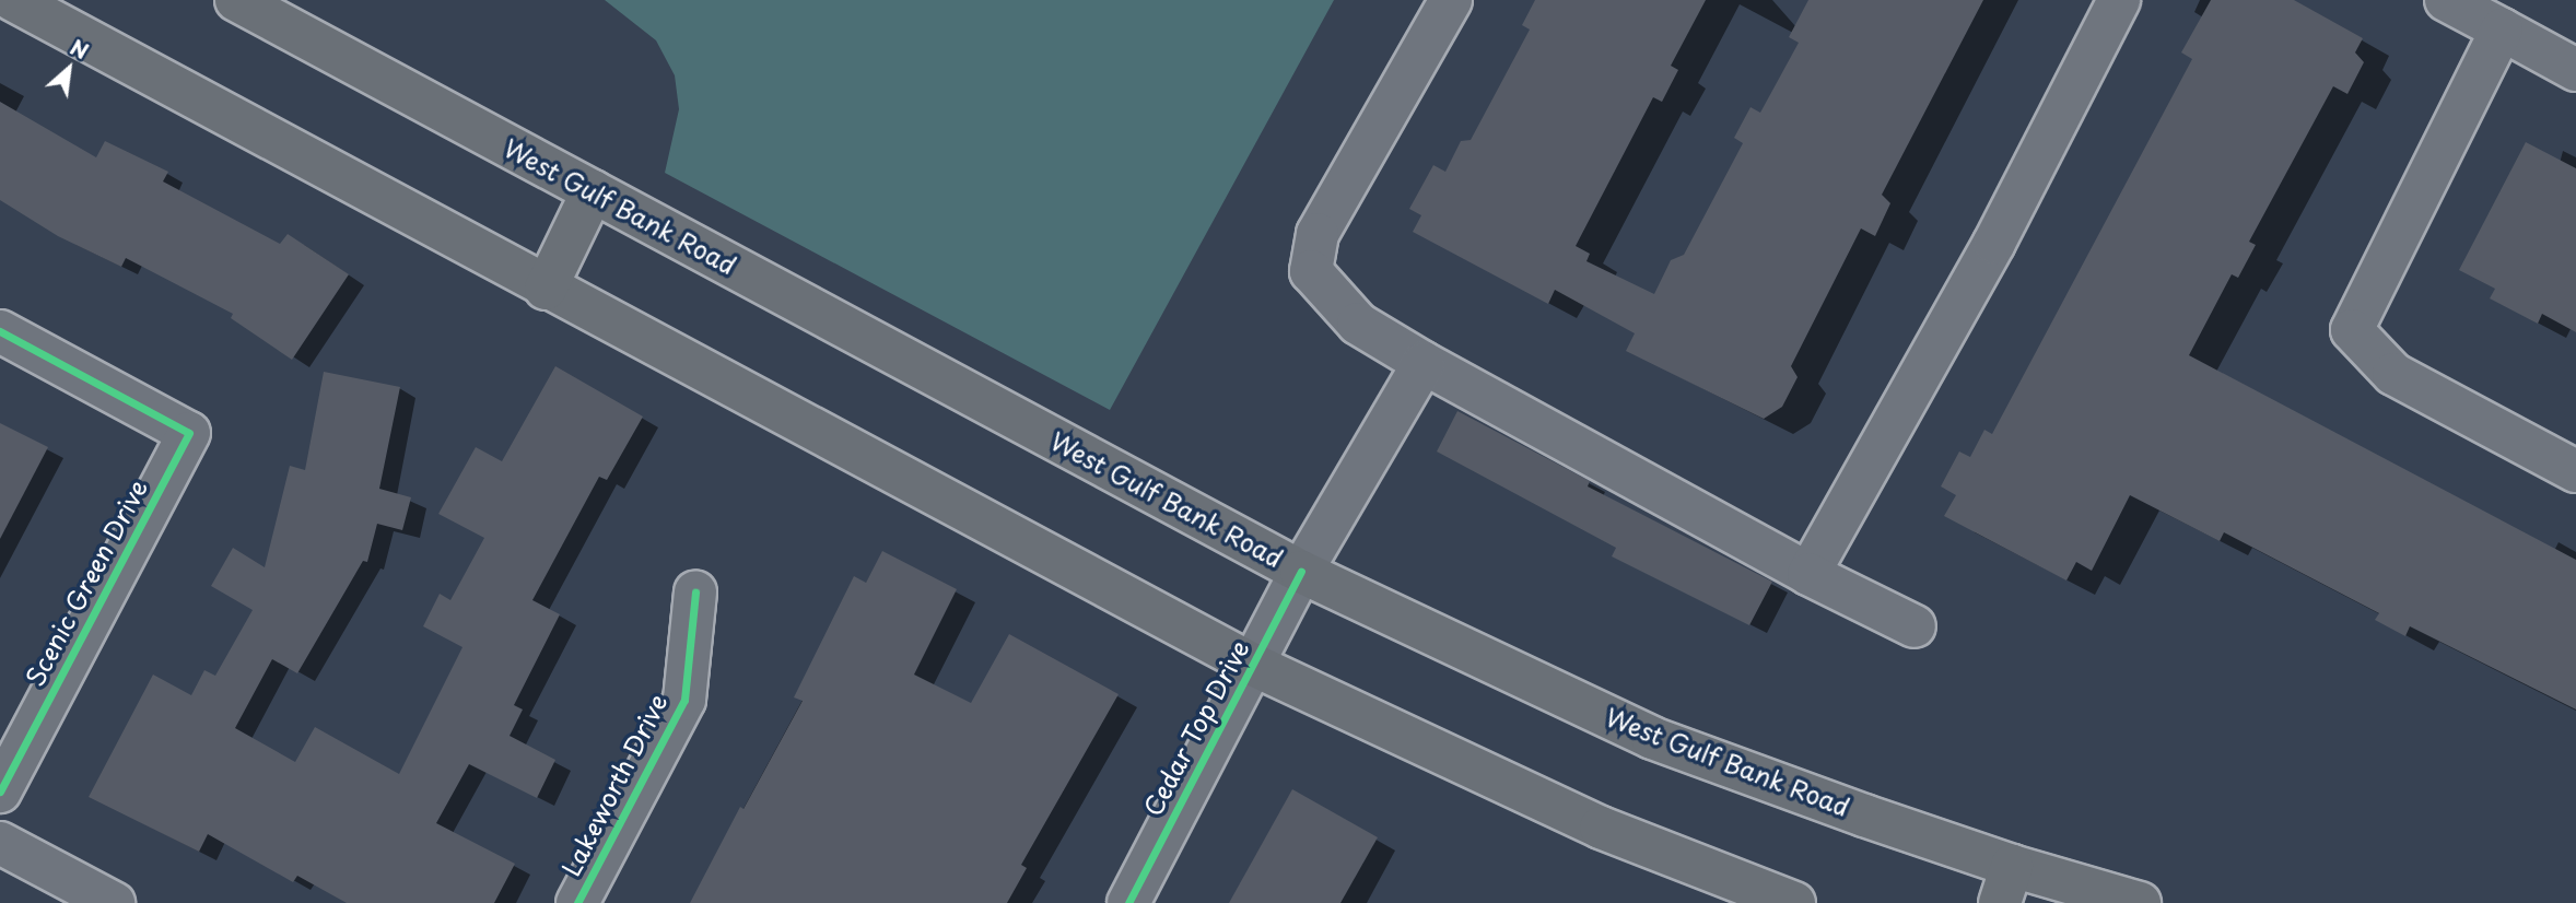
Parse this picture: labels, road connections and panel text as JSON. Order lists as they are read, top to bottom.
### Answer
{
  "streets": {
    "main road": ["West Gulf Bank Road"],
    "street": ["Scenic Green Drive", "Cedar Top Drive", "Lakeworth Drive"]
  },
  "crossings": [
    ["West Gulf Bank Road", "Cedar Top Drive"]
  ],
  "north": "top right"
}
